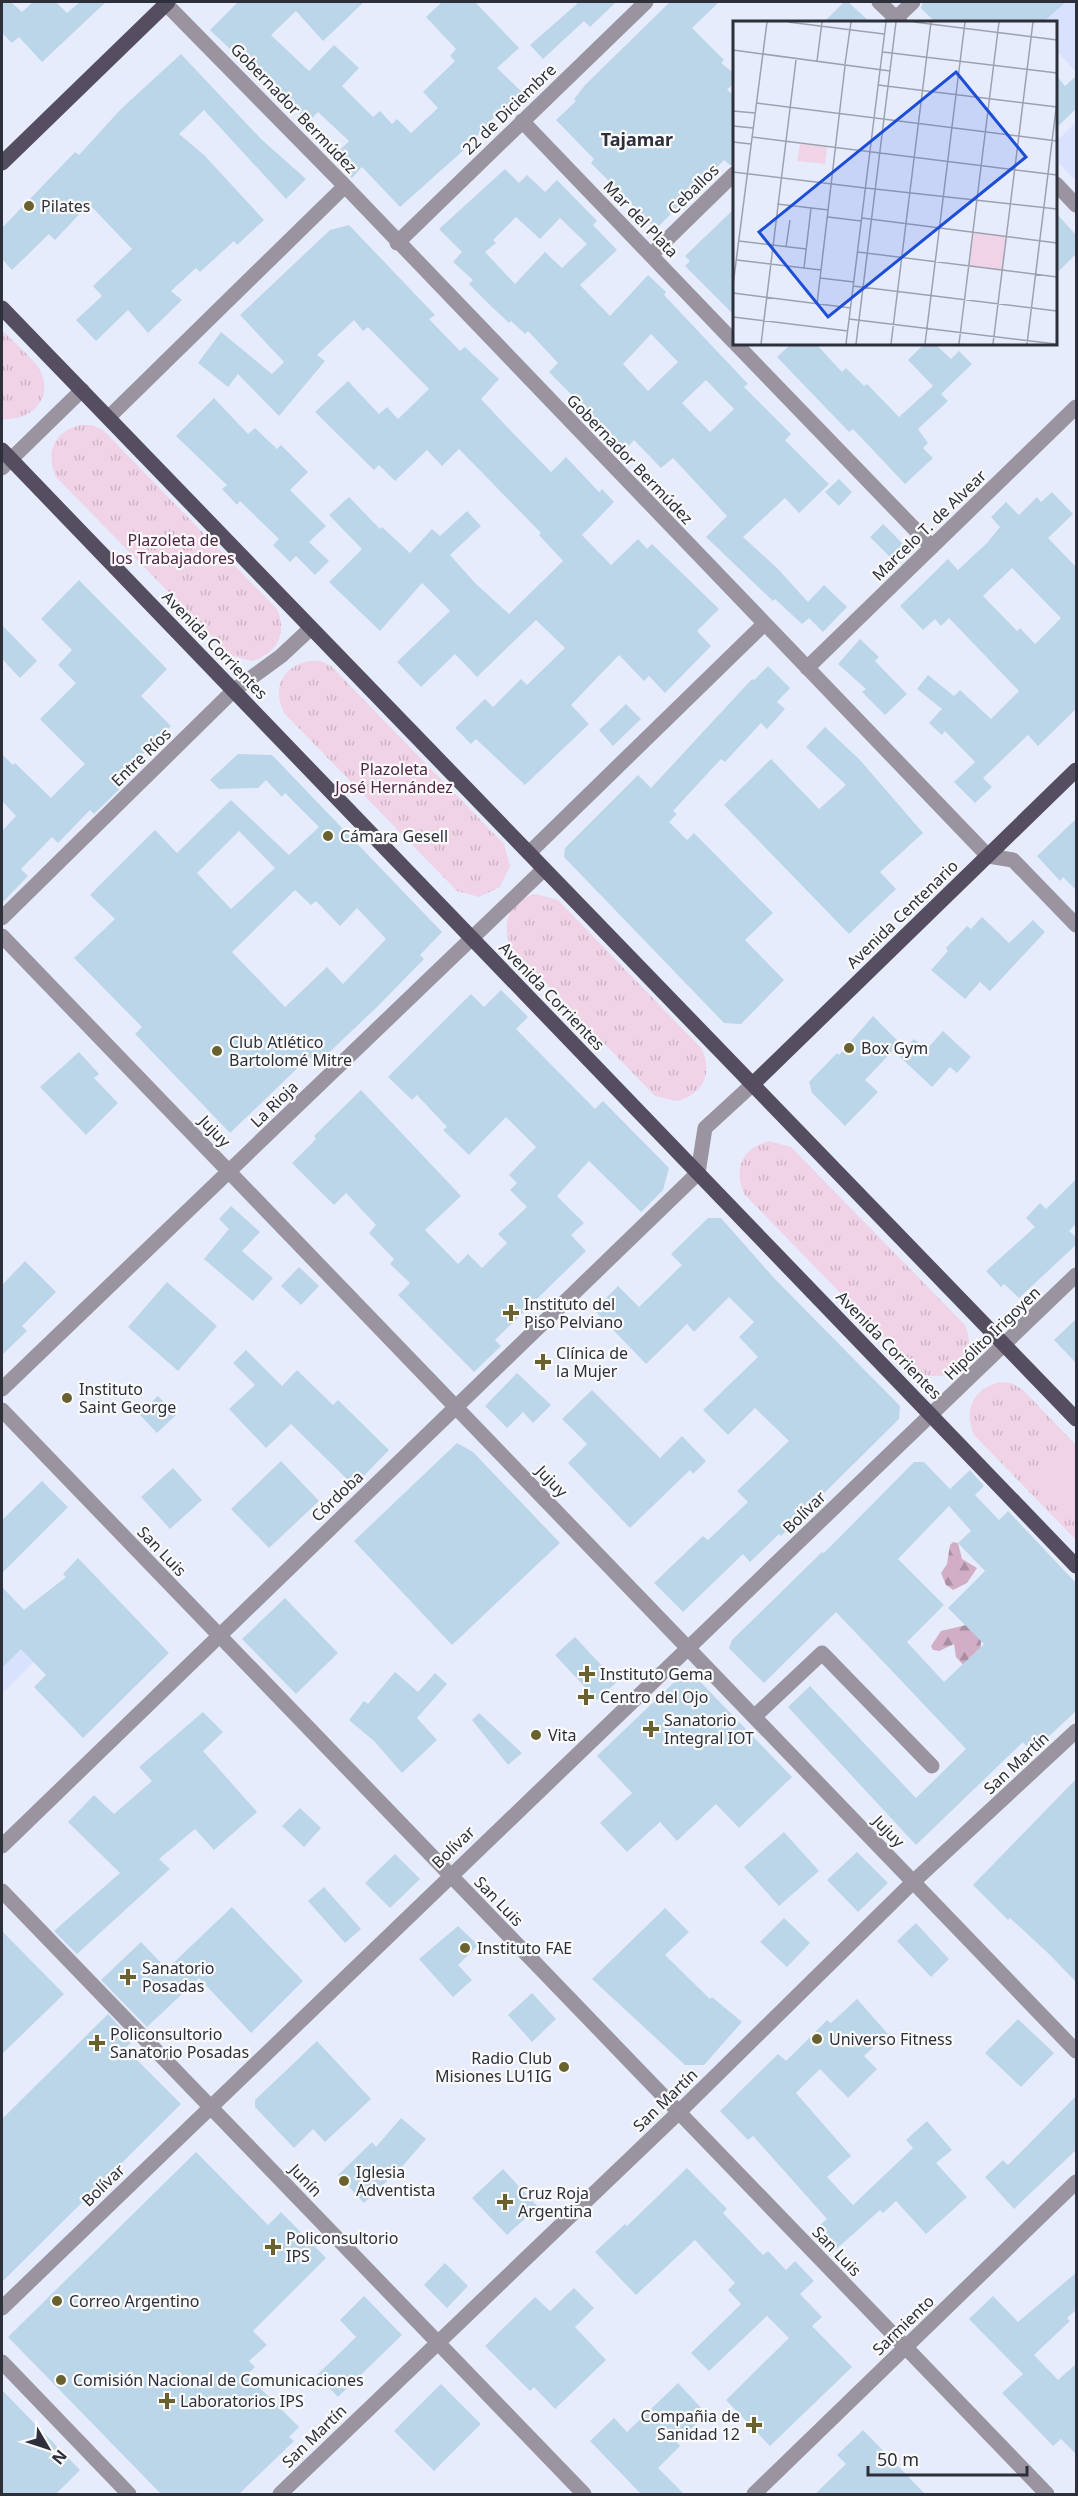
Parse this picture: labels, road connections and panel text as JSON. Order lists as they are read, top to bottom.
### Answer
{
  "streets": {
    "main road": ["Avenida Corrientes", "Avenida Centenario"],
    "street": [
      "Gobernador Bermúdez",
      "22 de Diciembre",
      "Ceballos",
      "Mar del Plata",
      "Marcelo T. de Alvear",
      "Entre Ríos",
      "La Rioja",
      "Jujuy",
      "Hipólito Irigoyen",
      "Córdoba",
      "Bolívar",
      "San Luis",
      "San Martín",
      "Junín",
      "Sarmiento"
    ]
  },
  "crossings": [
    ["Gobernador Bermúdez", "22 de Diciembre"],
    ["Gobernador Bermúdez", "Marcelo T. de Alvear"],
    ["Gobernador Bermúdez", "Avenida Centenario"],
    ["22 de Diciembre", "Mar del Plata"],
    ["Ceballos", "Mar del Plata"],
    ["Mar del Plata", "Marcelo T. de Alvear"],
    ["Avenida Corrientes", "Entre Ríos"],
    ["Avenida Corrientes", "La Rioja"],
    ["Avenida Corrientes", "Hipólito Irigoyen"],
    ["Avenida Corrientes", "Córdoba"],
    ["Avenida Corrientes", "Bolívar"],
    ["La Rioja", "Jujuy"],
    ["Jujuy", "Córdoba"],
    ["Jujuy", "Bolívar"],
    ["Jujuy", "San Martín"],
    ["Hipólito Irigoyen", "Bolívar"],
    ["Córdoba", "San Luis"],
    ["Bolívar", "San Luis"],
    ["Bolívar", "Junín"],
    ["San Luis", "San Martín"],
    ["San Luis", "Sarmiento"],
    ["San Martín", "Junín"]
  ],
  "districts": ["Tajamar"],
  "parks": ["Plazoleta de los Trabajadores", "Plazoleta José Hernández"],
  "places": {
    "other": [
      "Pilates",
      "Cámara Gesell",
      "Box Gym",
      "Club Atlético Bartolomé Mitre",
      "Instituto Saint George",
      "Vita",
      "Instituto FAE",
      "Universo Fitness",
      "Radio Club Misiones LU1IG",
      "Iglesia Adventista",
      "Correo Argentino",
      "Comisión Nacional de Comunicaciones"
    ],
    "health": [
      "Instituto del Piso Pelviano",
      "Clínica de la Mujer",
      "Instituto Gema",
      "Centro del Ojo",
      "Sanatorio Integral IOT",
      "Sanatorio Posadas",
      "Policonsultorio Sanatorio Posadas",
      "Cruz Roja Argentina",
      "Policonsultorio IPS",
      "Laboratorios IPS",
      "Compañia de Sanidad 12"
    ]
  },
  "scale_bar": "50 m",
  "north": "bottom right"
}
